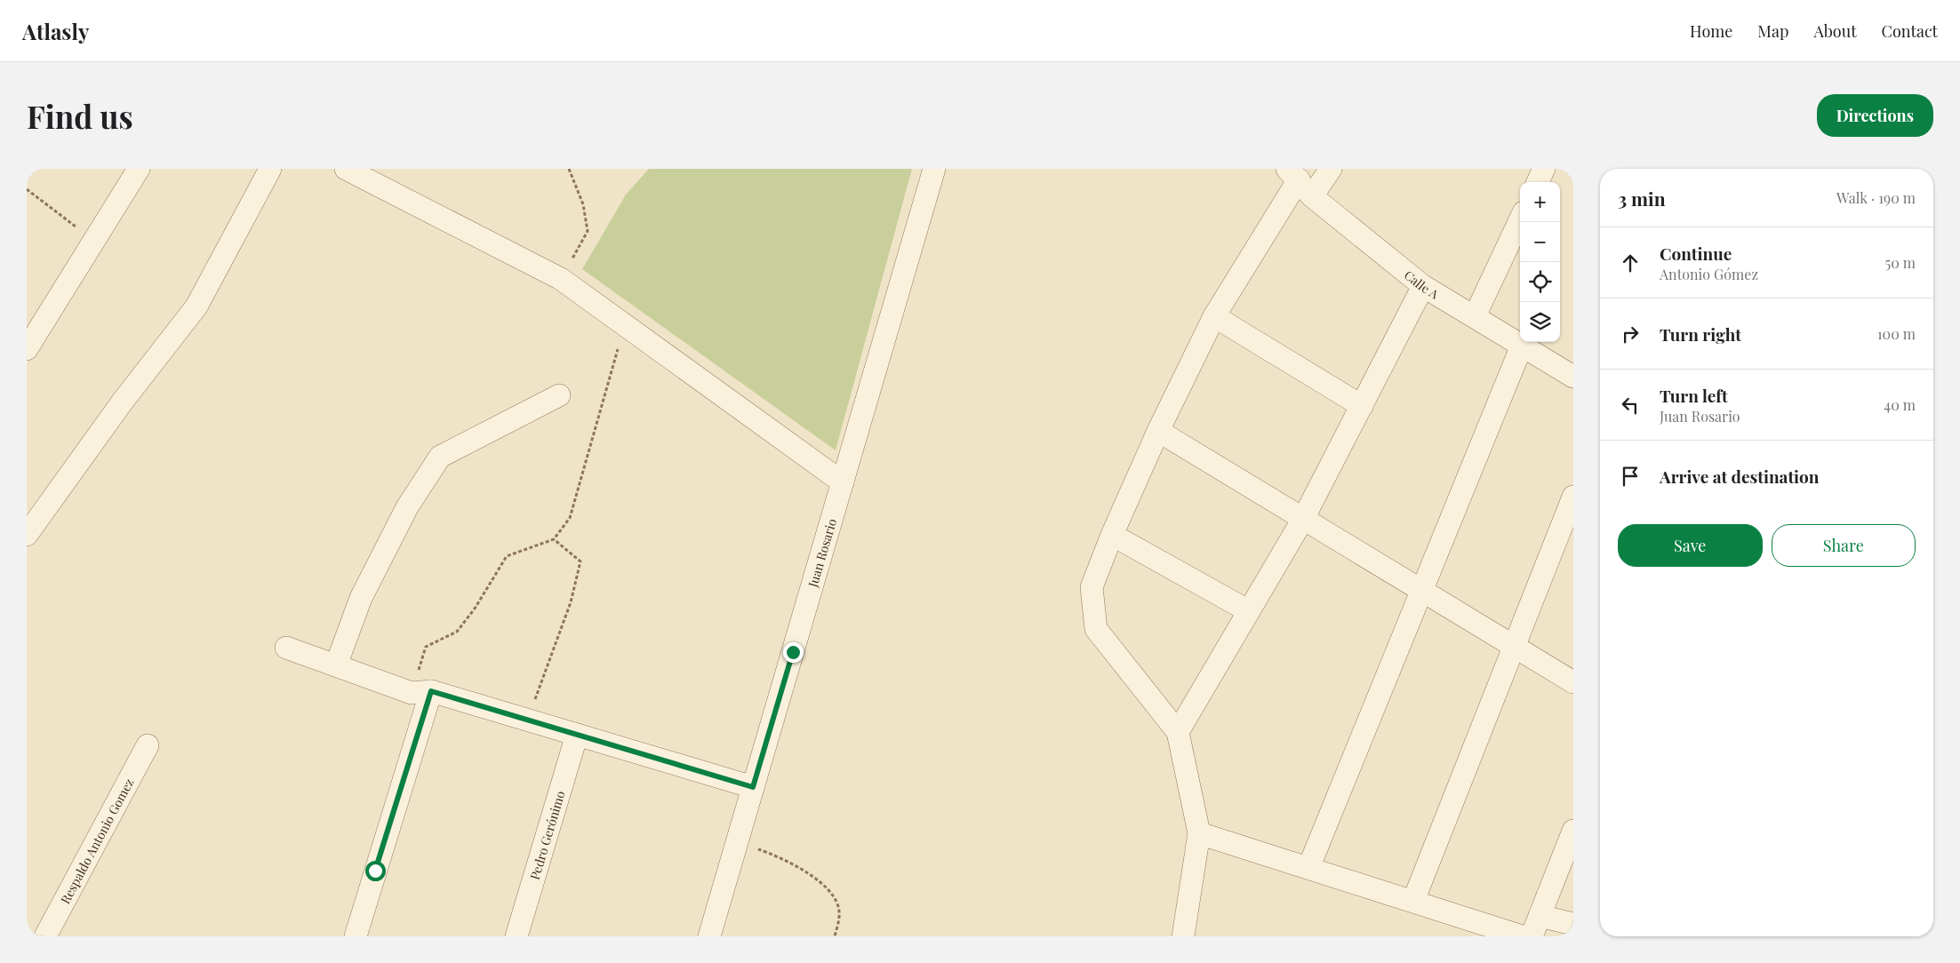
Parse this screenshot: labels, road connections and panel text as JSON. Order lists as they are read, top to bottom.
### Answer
{
  "streets": {
    "street": [
      "Calle A",
      "Juan Rosario",
      "Pedro Gerónimo",
      "Respaldo Antonio Gomez"
    ]
  },
  "page": {
    "header": "Atlasly",
    "nav": [
      "Home",
      "Map",
      "About",
      "Contact"
    ],
    "buttons": [
      "Directions",
      ["Save", "Share"]
    ],
    "title": "Find us",
    "heading": ["3 min", "Walk · 190 m"],
    "map_buttons": ["+", "−"],
    "list": [
      ["Continue", "Antonio Gómez", "50 m"],
      ["Turn right", "100 m"],
      ["Turn left", "Juan Rosario", "40 m"],
      "Arrive at destination"
    ]
  }
}
